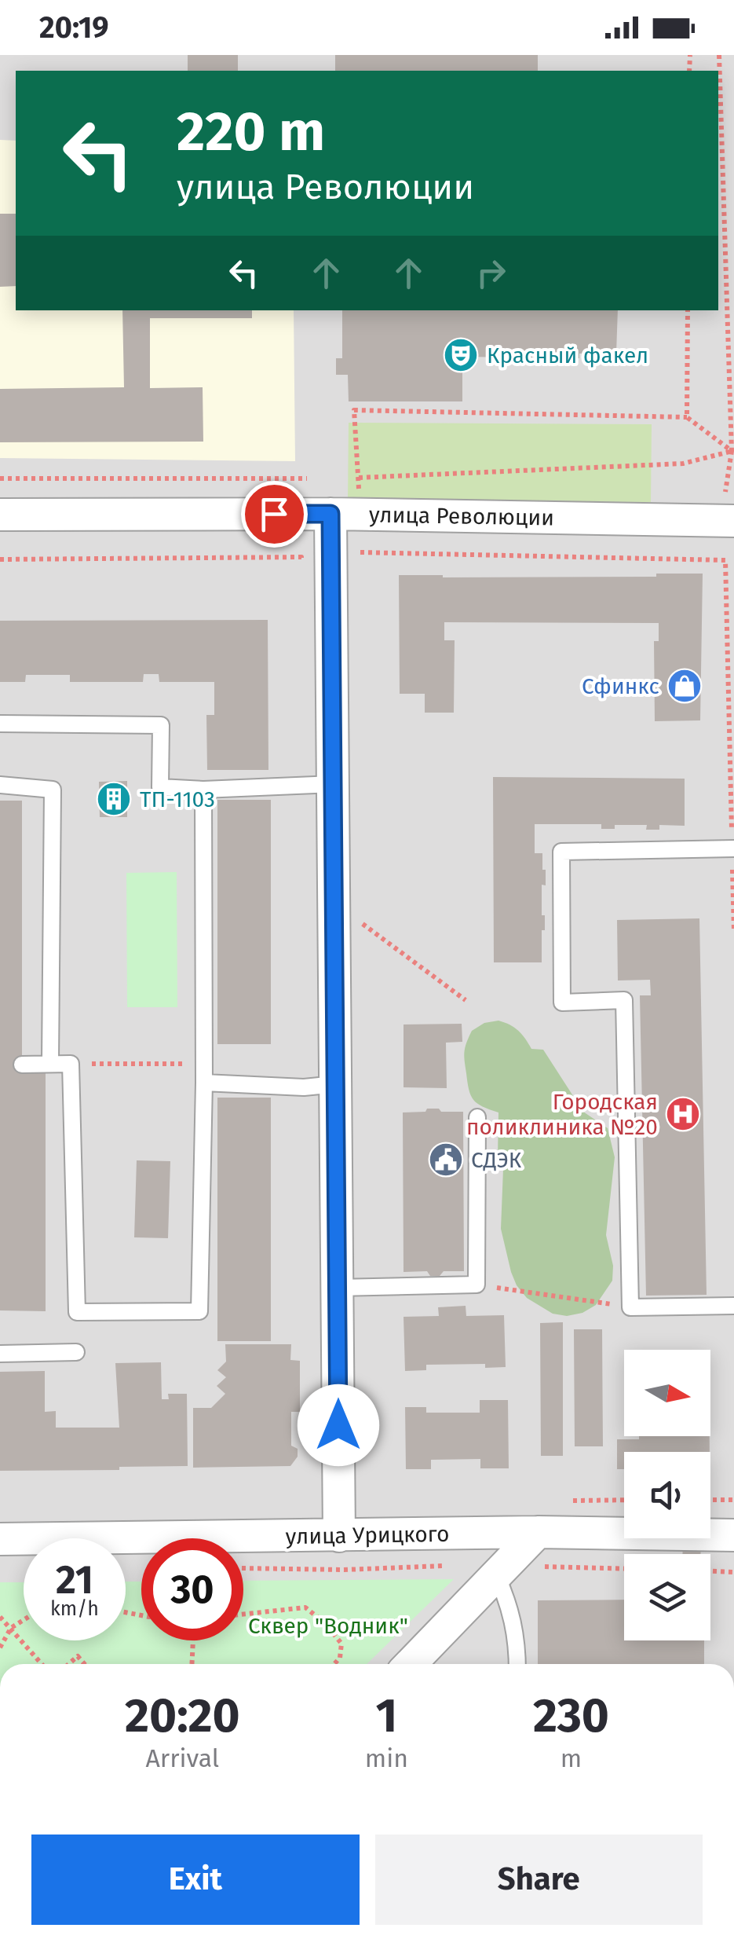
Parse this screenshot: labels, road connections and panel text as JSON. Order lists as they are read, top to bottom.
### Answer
{
  "streets": {
    "street": ["улица Революции", "улица Урицкого"]
  },
  "parks": ["Сквер \"Водник\""],
  "places": {
    "theatre": ["Красный факел"],
    "shop": ["Сфинкс"],
    "building": ["ТП-1103"],
    "hospital": ["Городская поликлиника №20"],
    "public building": ["СДЭК"]
  },
  "north": "right",
  "page": {
    "status": "20:19",
    "turn": ["220 m", "улица Революции"],
    "speed": "21 km/h",
    "limit": "30",
    "eta": [
      "20:20",
      "Arrival",
      "1",
      "min",
      "230",
      "m"
    ],
    "buttons": ["Exit", "Share"]
  }
}
